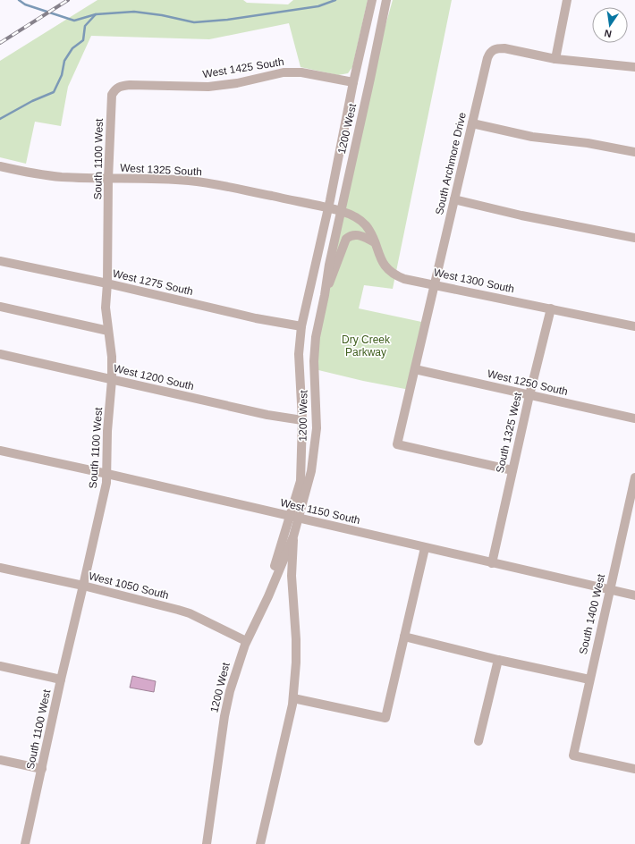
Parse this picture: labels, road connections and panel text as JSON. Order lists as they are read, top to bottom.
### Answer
{
  "streets": {
    "street": [
      "West 1425 South",
      "1200 West",
      "South 1100 West",
      "South Archmore Drive",
      "West 1325 South",
      "West 1300 South",
      "West 1275 South",
      "West 1200 South",
      "West 1250 South",
      "South 1325 West",
      "West 1150 South",
      "West 1050 South",
      "South 1400 West"
    ]
  },
  "crossings": [
    ["West 1425 South", "1200 West"],
    ["West 1425 South", "South 1100 West"],
    ["1200 West", "West 1325 South"],
    ["1200 West", "West 1300 South"],
    ["1200 West", "West 1275 South"],
    ["1200 West", "West 1200 South"],
    ["1200 West", "West 1150 South"],
    ["1200 West", "West 1050 South"],
    ["South 1100 West", "West 1325 South"],
    ["South 1100 West", "West 1275 South"],
    ["South 1100 West", "West 1200 South"],
    ["South 1100 West", "West 1150 South"],
    ["South 1100 West", "West 1050 South"],
    ["South Archmore Drive", "West 1300 South"],
    ["South Archmore Drive", "West 1250 South"],
    ["South Archmore Drive", "South 1325 West"],
    ["West 1325 South", "West 1300 South"],
    ["West 1300 South", "South 1325 West"],
    ["West 1250 South", "South 1325 West"],
    ["South 1325 West", "West 1150 South"],
    ["West 1150 South", "South 1400 West"]
  ],
  "parks": ["Dry Creek Parkway"],
  "north": "bottom"
}
